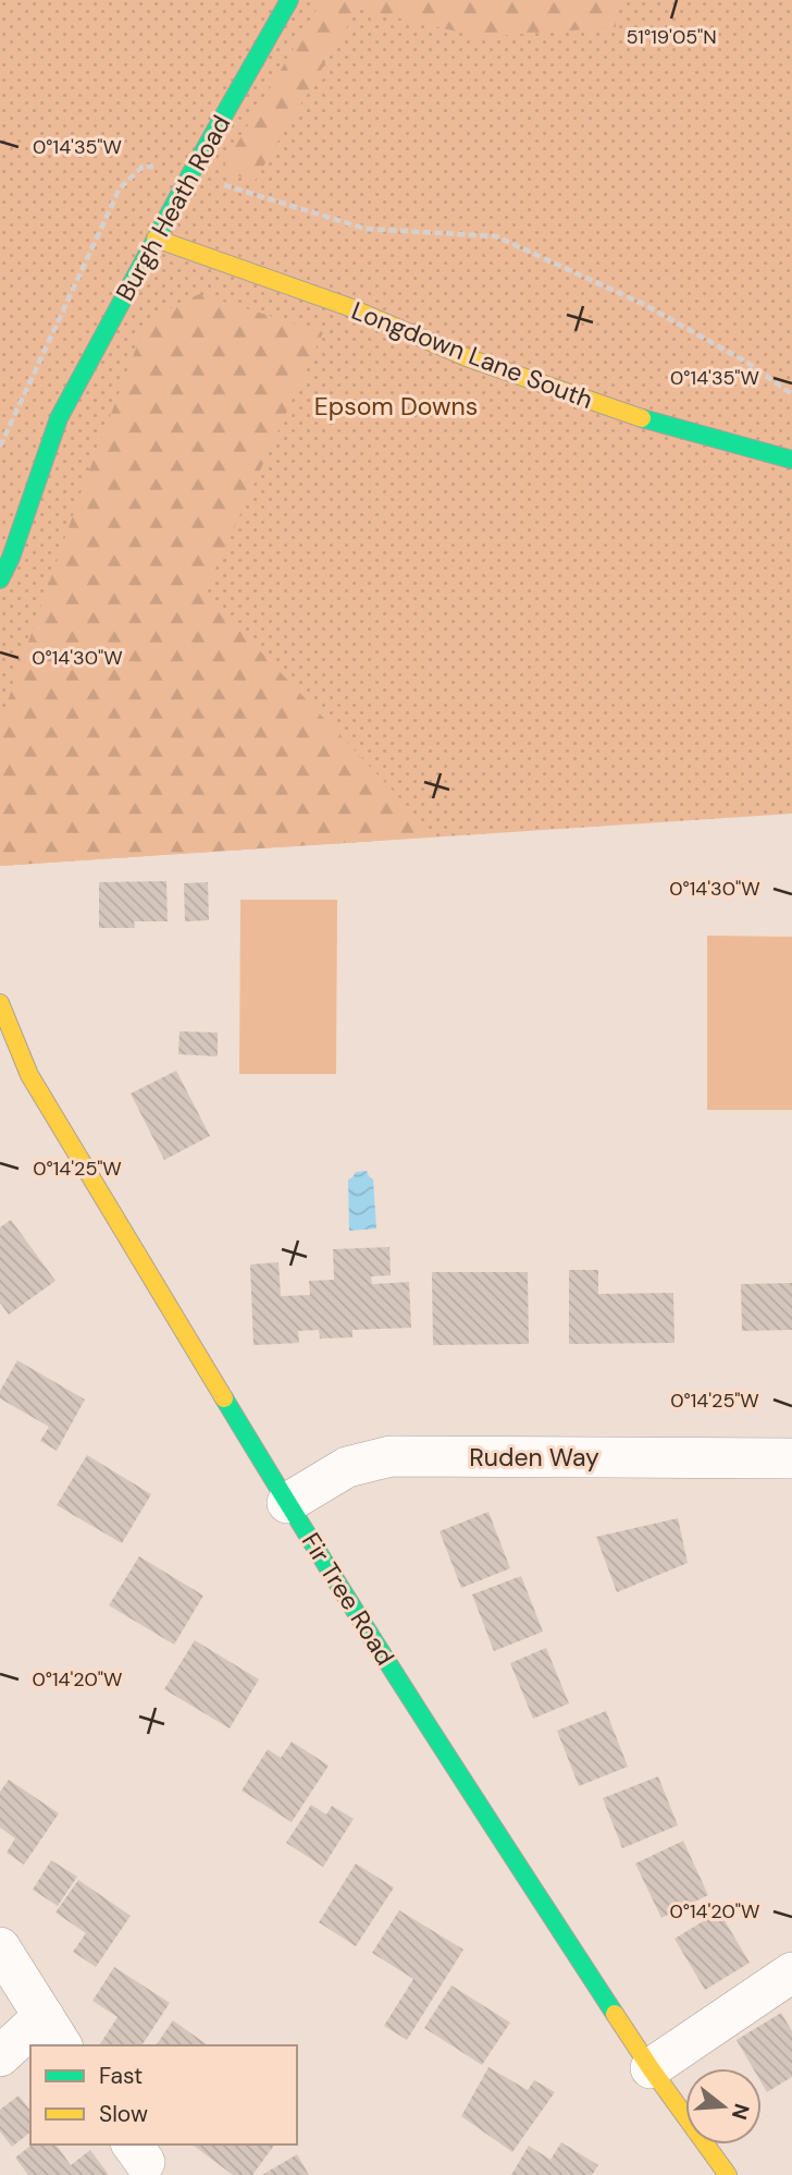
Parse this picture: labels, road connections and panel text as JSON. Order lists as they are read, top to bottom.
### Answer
{
  "streets": {
    "main road": ["Burgh Heath Road", "Longdown Lane South", "Fir Tree Road"],
    "street": ["Ruden Way"]
  },
  "crossings": [
    ["Burgh Heath Road", "Longdown Lane South"],
    ["Ruden Way", "Fir Tree Road"]
  ],
  "parks": ["Epsom Downs"],
  "legend": ["Fast", "Slow"],
  "north": "right",
  "coordinates": [
    "51°19'05\"N",
    "0°14'35\"W",
    "0°14'30\"W",
    "0°14'25\"W",
    "0°14'20\"W"
  ]
}
